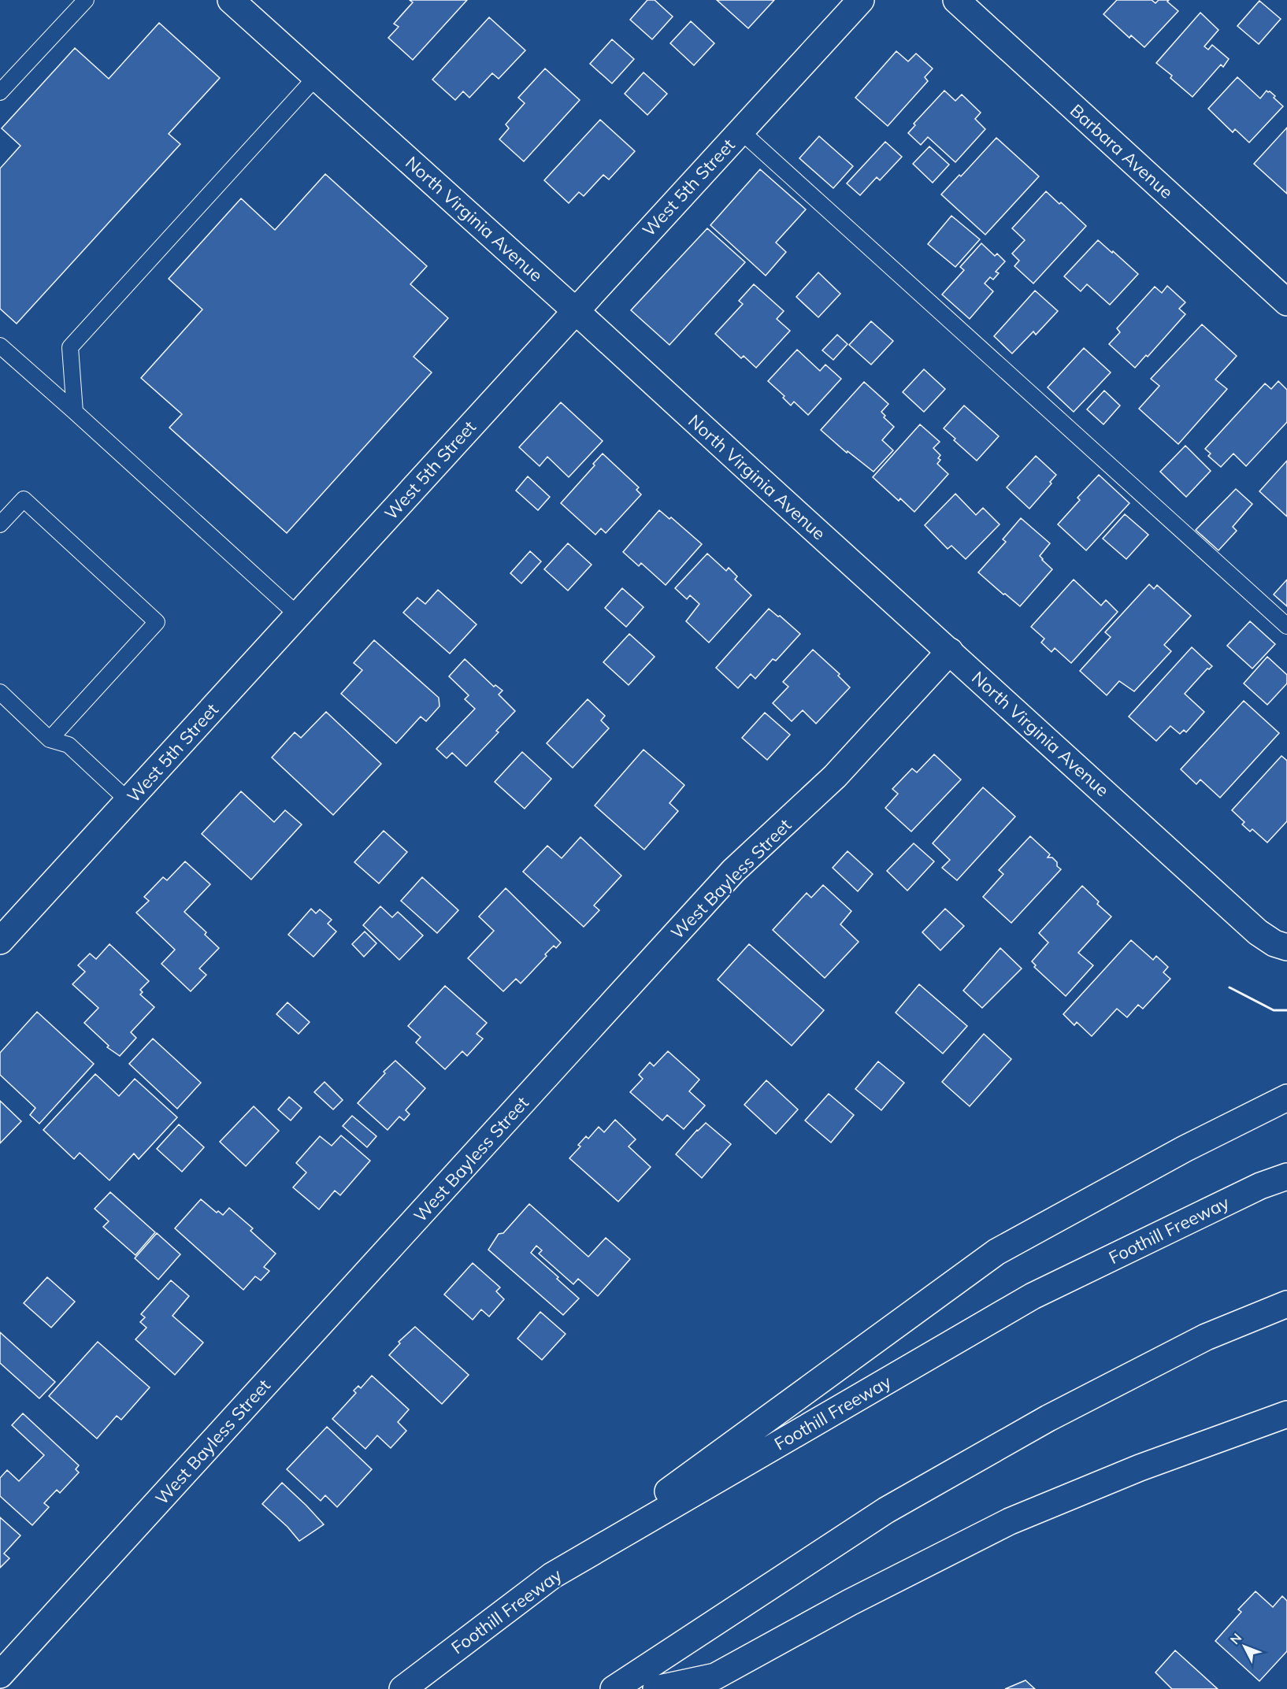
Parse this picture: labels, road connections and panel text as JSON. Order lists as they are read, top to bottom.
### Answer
{
  "streets": {
    "main road": [
      "Barbara Avenue",
      "West 5th Street",
      "North Virginia Avenue",
      "West Bayless Street",
      "Foothill Freeway"
    ]
  },
  "crossings": [
    ["West 5th Street", "North Virginia Avenue"],
    ["North Virginia Avenue", "West Bayless Street"]
  ],
  "north": "top left"
}
